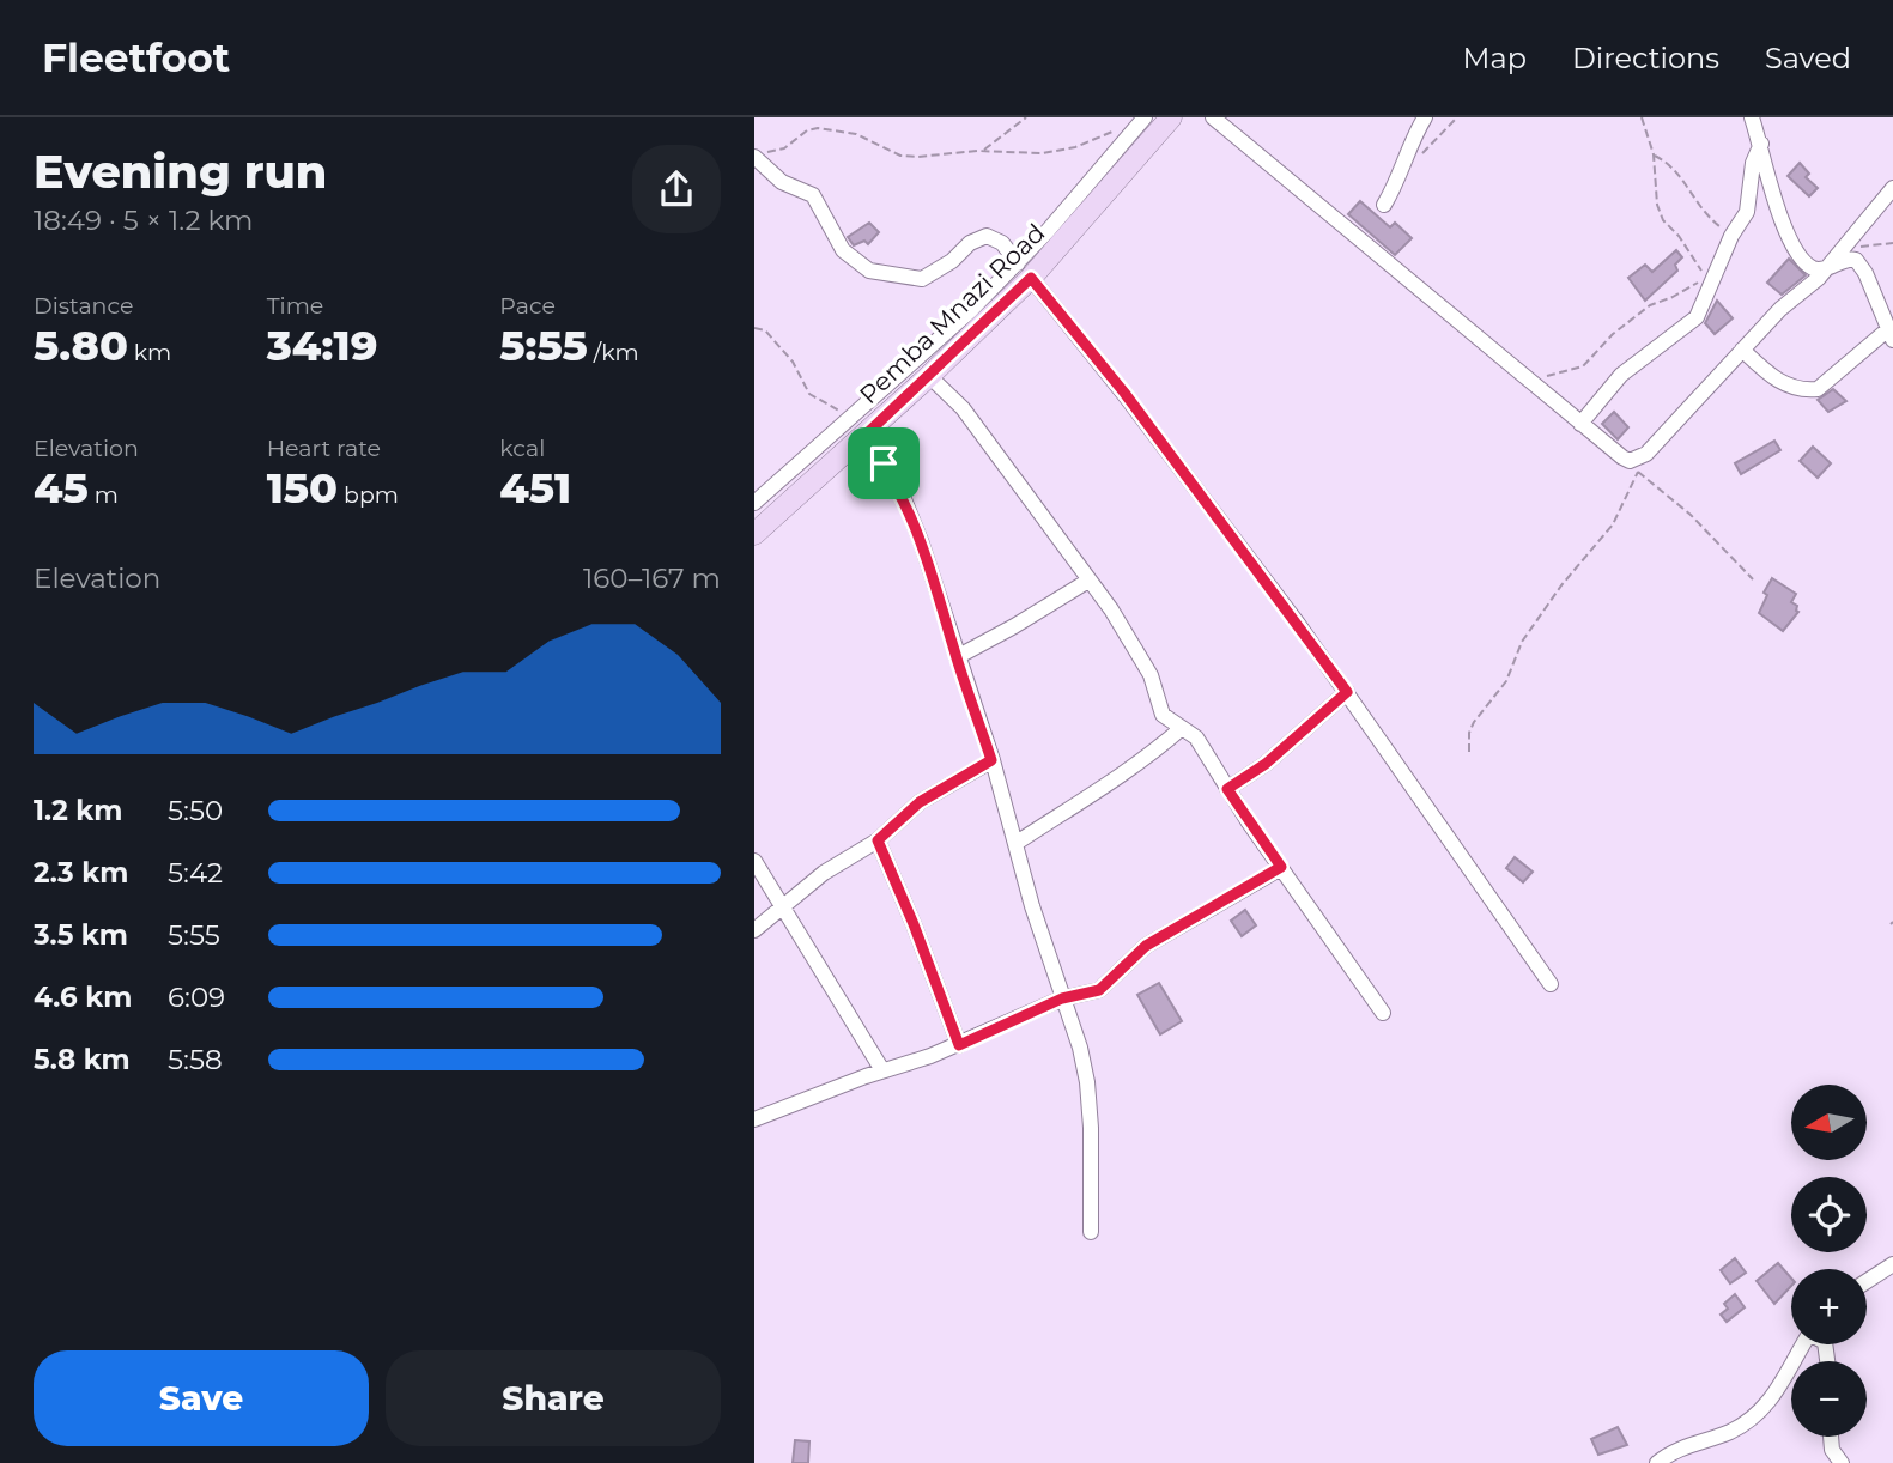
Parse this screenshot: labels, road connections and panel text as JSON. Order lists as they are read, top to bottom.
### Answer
{
  "streets": {
    "main road": ["Pemba Mnazi Road"]
  },
  "north": "left",
  "page": {
    "header": "Fleetfoot",
    "nav": ["Map", "Directions", "Saved"],
    "heading": ["Evening run", "18:49 · 5 × 1.2 km"],
    "stats": [
      ["Distance", "5.80 km"],
      ["Time", "34:19"],
      ["Pace", "5:55 /km"],
      ["Elevation", "45 m"],
      ["Heart rate", "150 bpm"],
      ["kcal", "451"]
    ],
    "chart": ["Elevation", "160–167 m"],
    "list": [
      {
        "name": "1.2 km",
        "note": "5:50"
      },
      {
        "name": "2.3 km",
        "note": "5:42"
      },
      {
        "name": "3.5 km",
        "note": "5:55"
      },
      {
        "name": "4.6 km",
        "note": "6:09"
      },
      {
        "name": "5.8 km",
        "note": "5:58"
      }
    ],
    "map_buttons": ["+", "−"],
    "buttons": ["Save", "Share"]
  }
}
